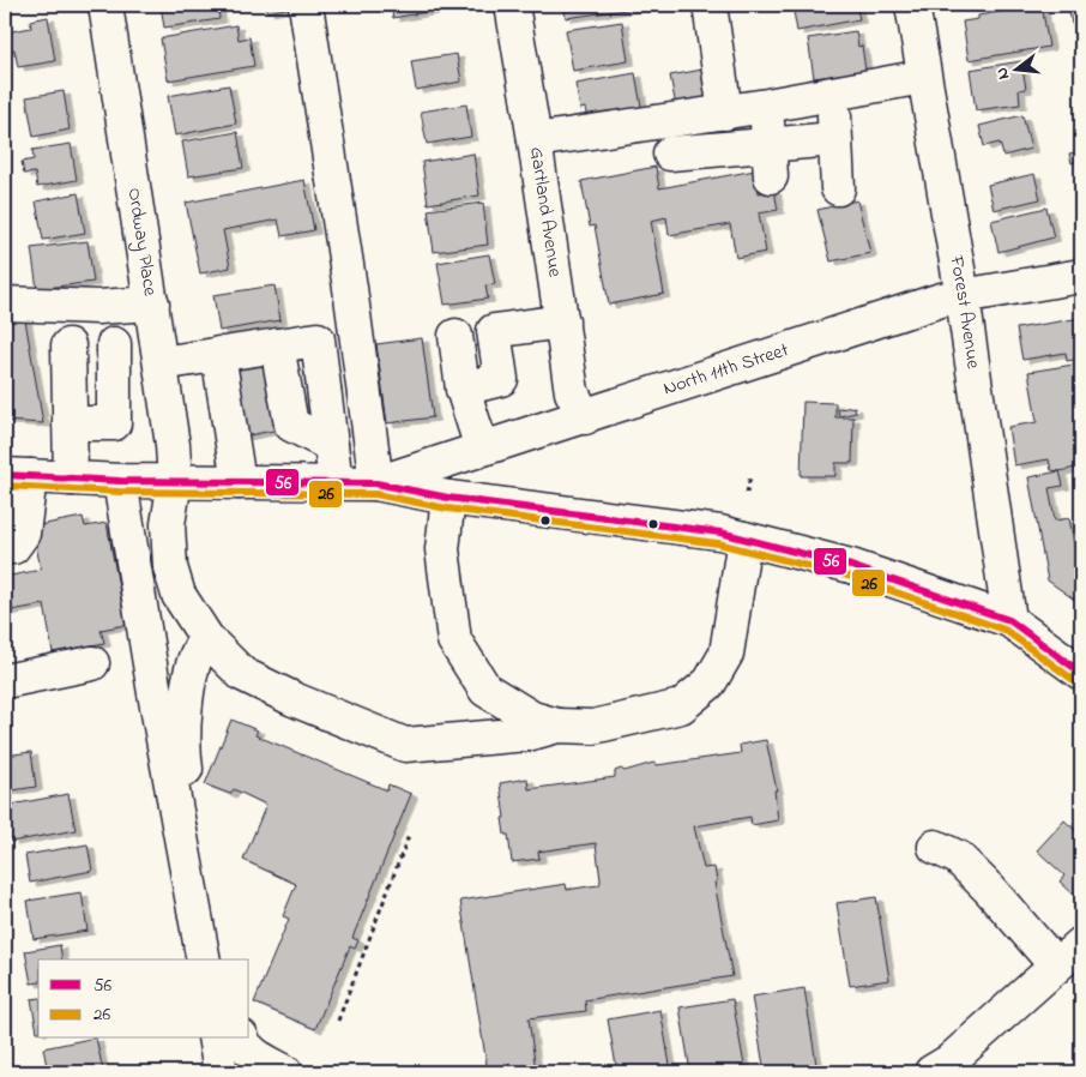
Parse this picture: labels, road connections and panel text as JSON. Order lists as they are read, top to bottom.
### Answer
{
  "streets": {
    "street": [
      "Gartland Avenue",
      "Ordway Place",
      "Forest Avenue",
      "North 11th Street"
    ]
  },
  "crossings": [
    ["Gartland Avenue", "North 11th Street"],
    ["Forest Avenue", "North 11th Street"]
  ],
  "lines": ["transit line 56", "transit line 26"],
  "legend": ["56", "26"],
  "north": "left"
}
